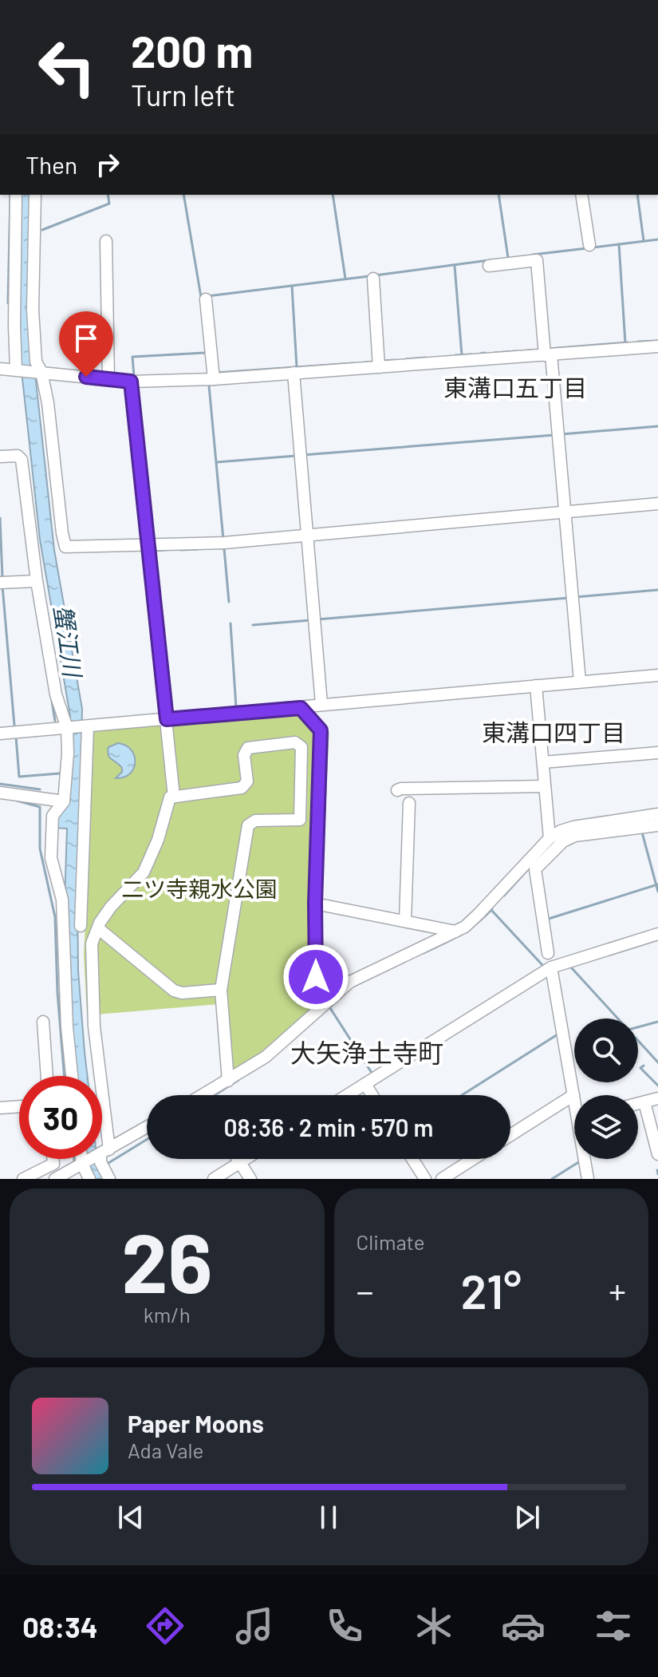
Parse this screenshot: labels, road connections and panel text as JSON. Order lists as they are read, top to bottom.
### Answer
{
  "districts": ["東溝口五丁目", "東溝口四丁目", "大矢浄土寺町"],
  "water": ["蟹江川"],
  "parks": ["二ツ寺親水公園"],
  "page": {
    "turn": ["200 m", "Turn left"],
    "then": "Then",
    "limit": "30",
    "trip": "08:36 · 2 min · 570 m",
    "tile": [
      ["26", "km/h"],
      "Climate"
    ],
    "heat": ["−", "21°", "+"],
    "song": ["Paper Moons", "Ada Vale"],
    "tabs": "08:34"
  }
}
